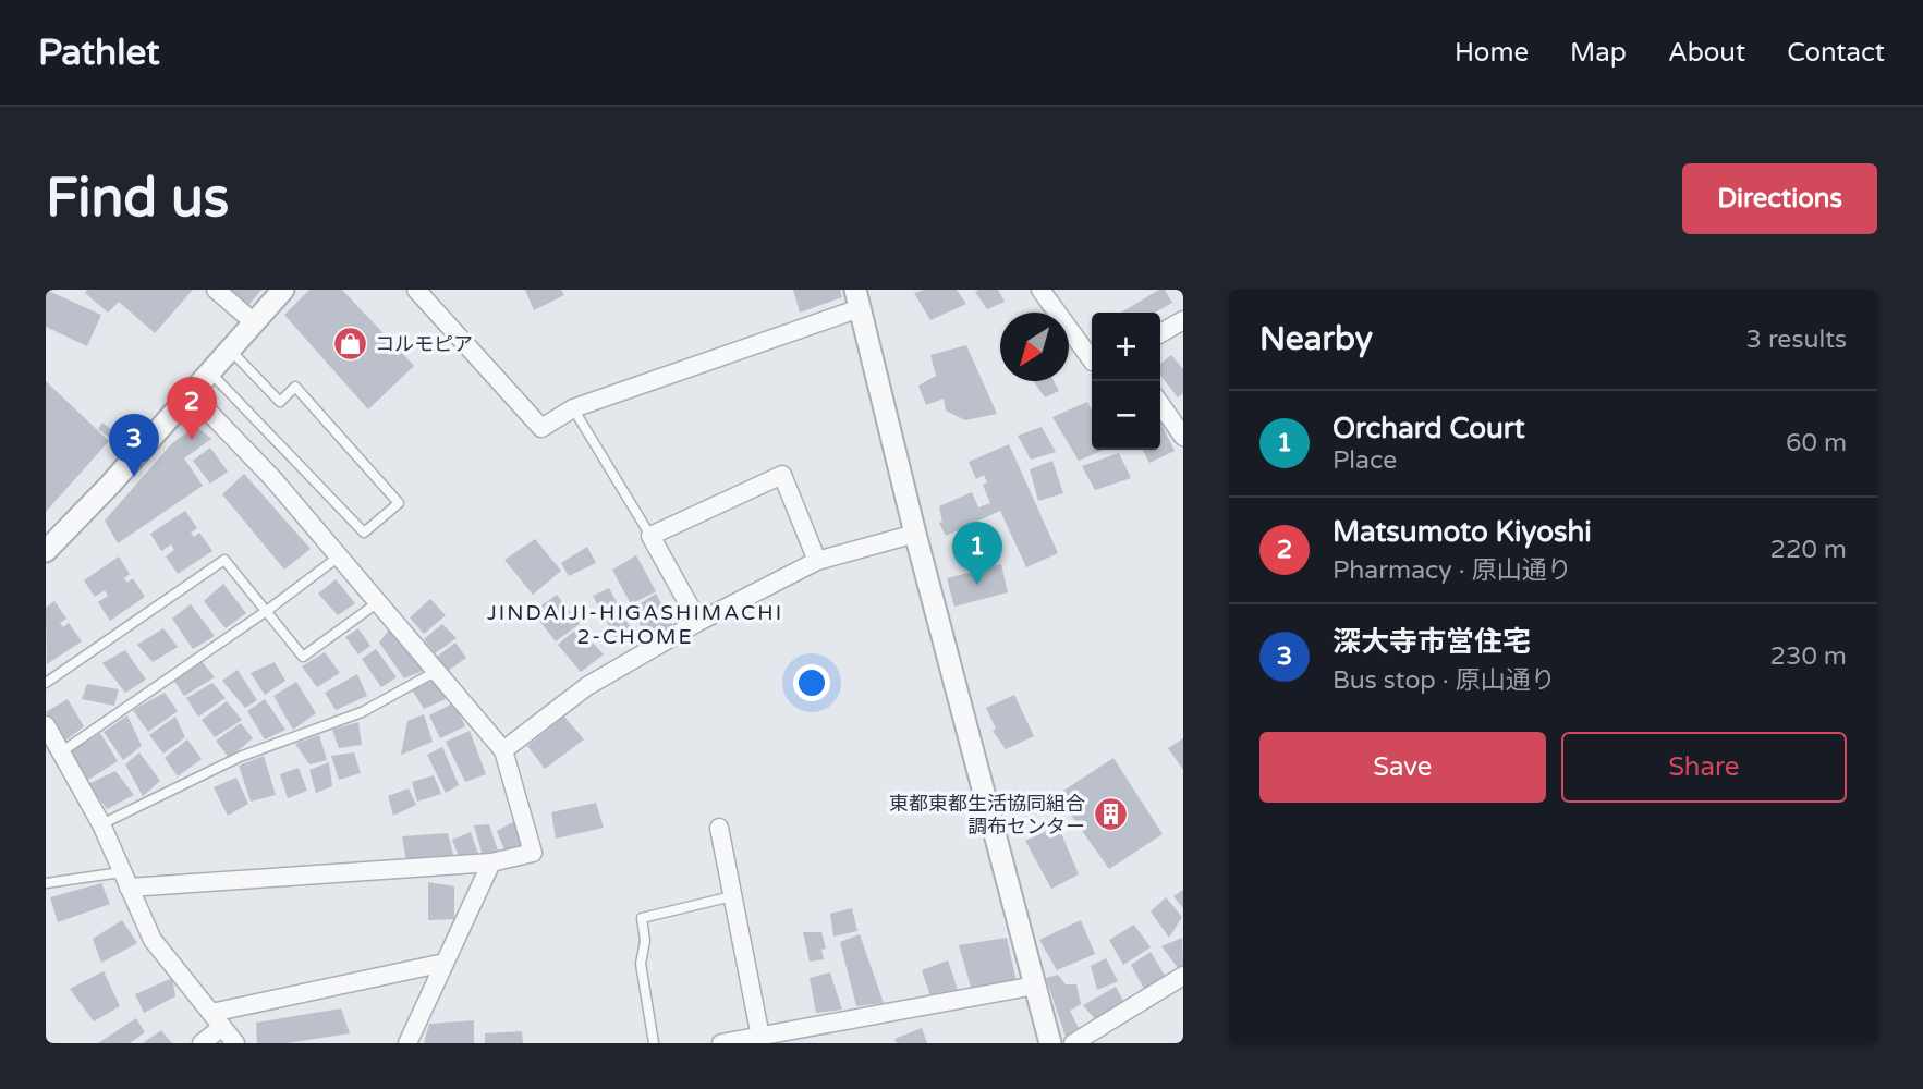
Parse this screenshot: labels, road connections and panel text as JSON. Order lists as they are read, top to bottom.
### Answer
{
  "districts": ["JINDAIJI-HIGASHIMACHI 2-CHOME"],
  "places": {
    "shop": ["コルモピア"],
    "building": ["東都東都生活協同組合 調布センター"]
  },
  "north": "bottom left",
  "page": {
    "header": "Pathlet",
    "nav": [
      "Home",
      "Map",
      "About",
      "Contact"
    ],
    "buttons": [
      "Directions",
      ["Save", "Share"]
    ],
    "title": "Find us",
    "heading": ["Nearby", "3 results"],
    "map_buttons": ["+", "−"],
    "pins": ["2", "3", "1"],
    "list": [
      {
        "mark": "1",
        "name": "Orchard Court",
        "note": "Place",
        "value": "60 m"
      },
      {
        "mark": "2",
        "name": "Matsumoto Kiyoshi",
        "note": "Pharmacy · 原山通り",
        "value": "220 m"
      },
      {
        "mark": "3",
        "name": "深大寺市営住宅",
        "note": "Bus stop · 原山通り",
        "value": "230 m"
      }
    ]
  }
}
